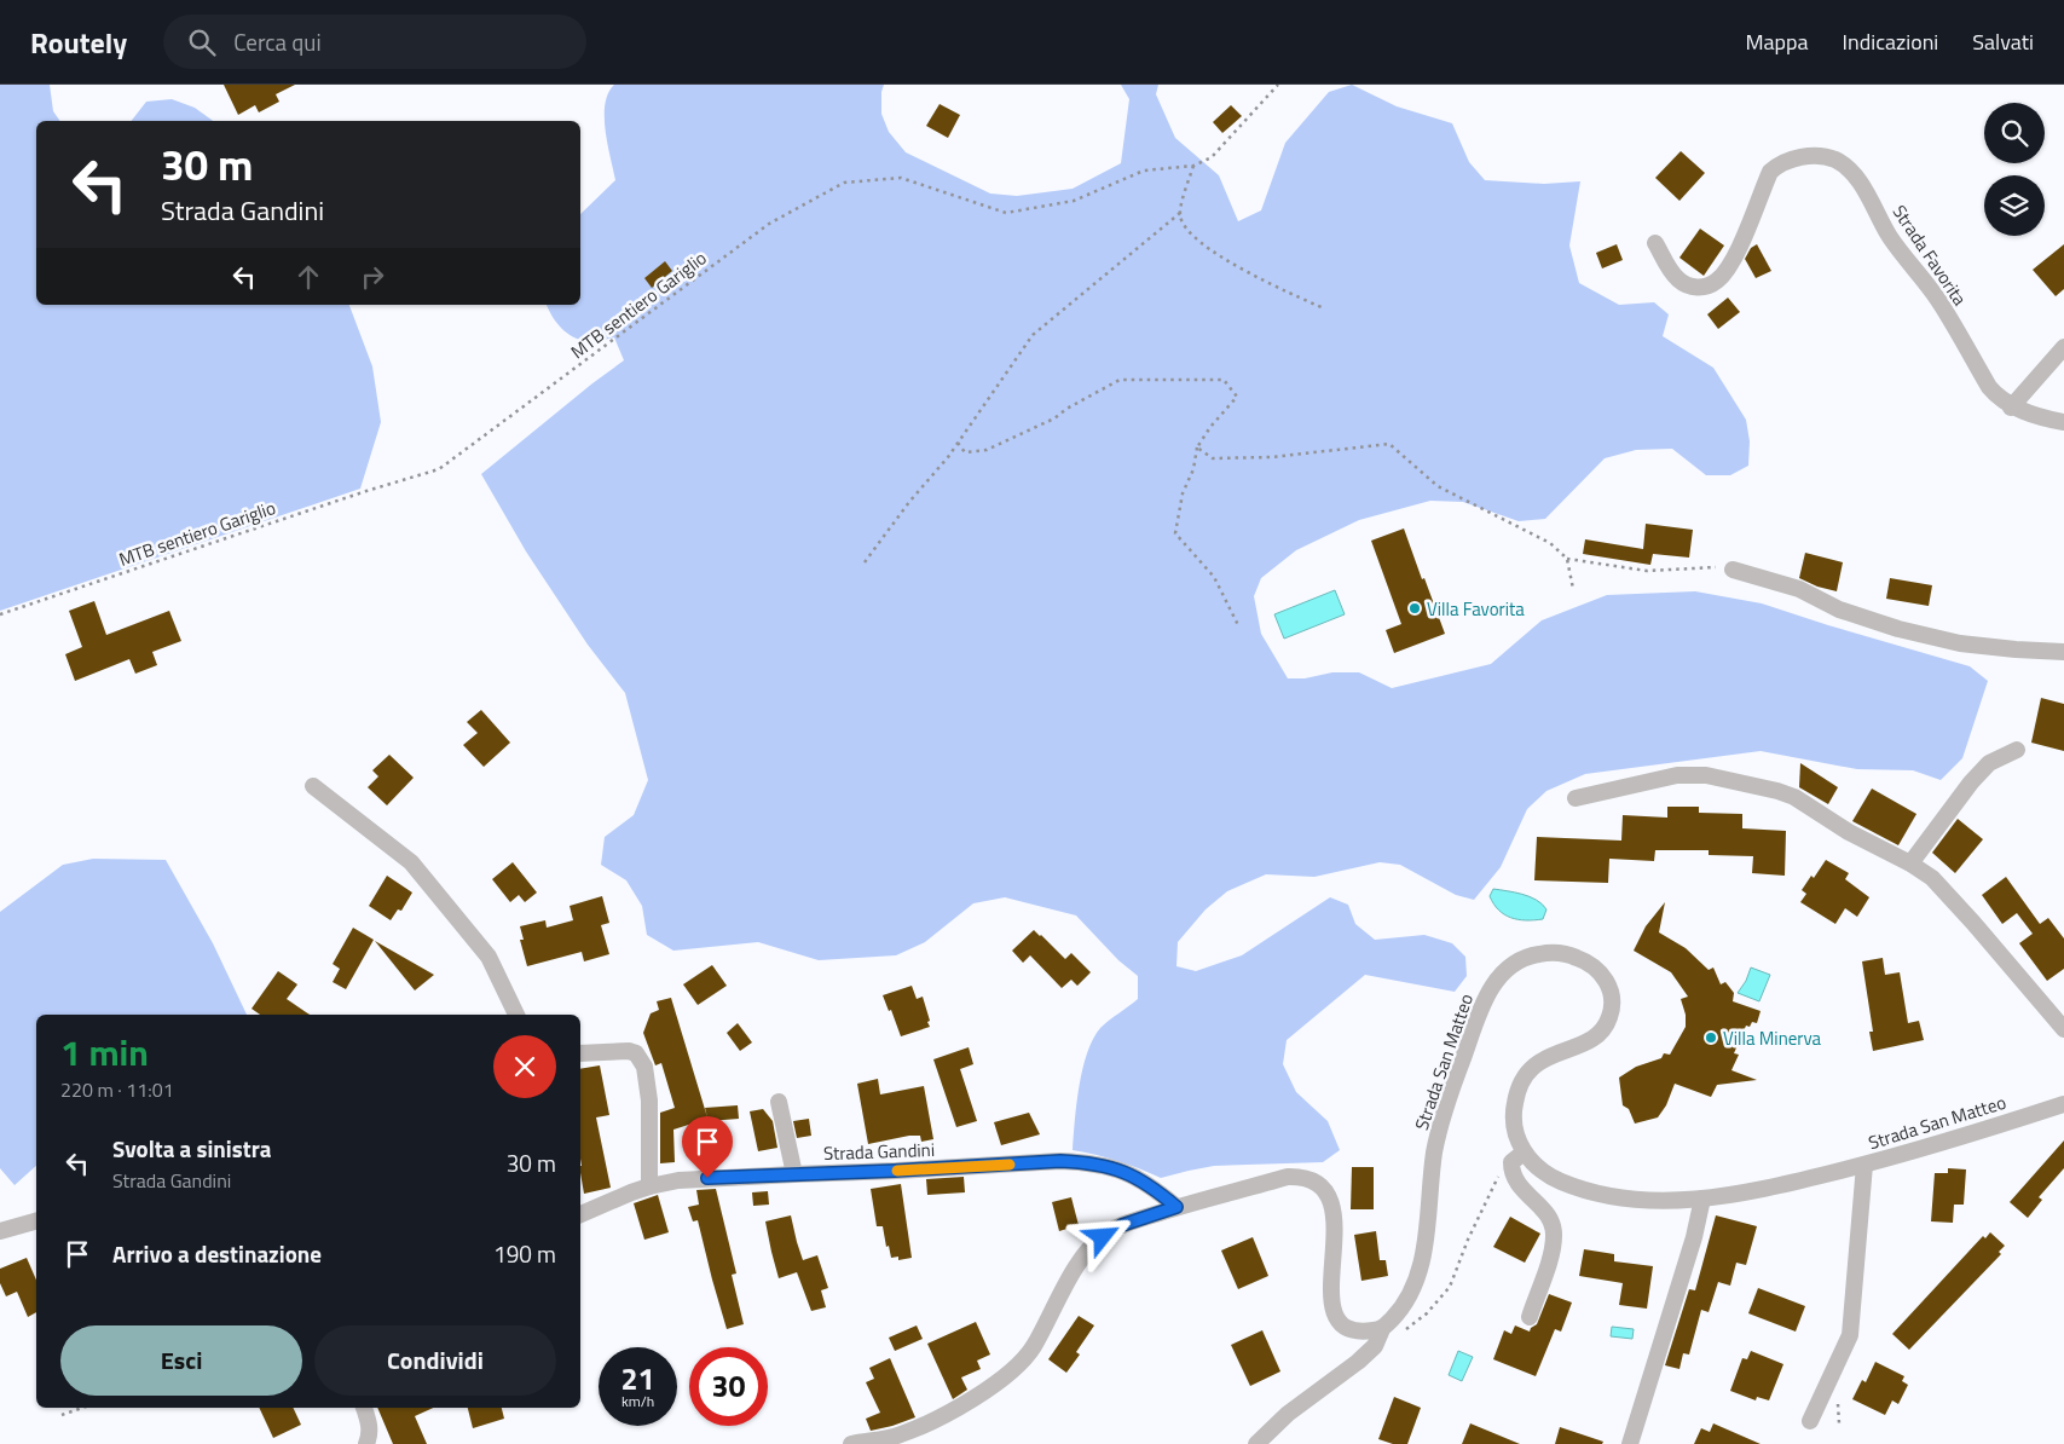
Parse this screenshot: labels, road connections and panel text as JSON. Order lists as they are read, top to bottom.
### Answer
{
  "streets": {
    "street": ["Strada Favorita", "Strada San Matteo", "Strada Gandini"],
    "path": ["MTB sentiero Gariglio"]
  },
  "places": ["Villa Favorita", "Villa Minerva"],
  "page": {
    "header": "Routely",
    "search": "Cerca qui",
    "nav": ["Mappa", "Indicazioni", "Salvati"],
    "turn": ["30 m", "Strada Gandini"],
    "heading": ["1 min", "220 m · 11:01"],
    "list": [
      {
        "name": "Svolta a sinistra",
        "note": "Strada Gandini",
        "value": "30 m"
      },
      {
        "name": "Arrivo a destinazione",
        "value": "190 m"
      }
    ],
    "buttons": ["Esci", "Condividi"],
    "speed": "21 km/h",
    "limit": "30"
  }
}
